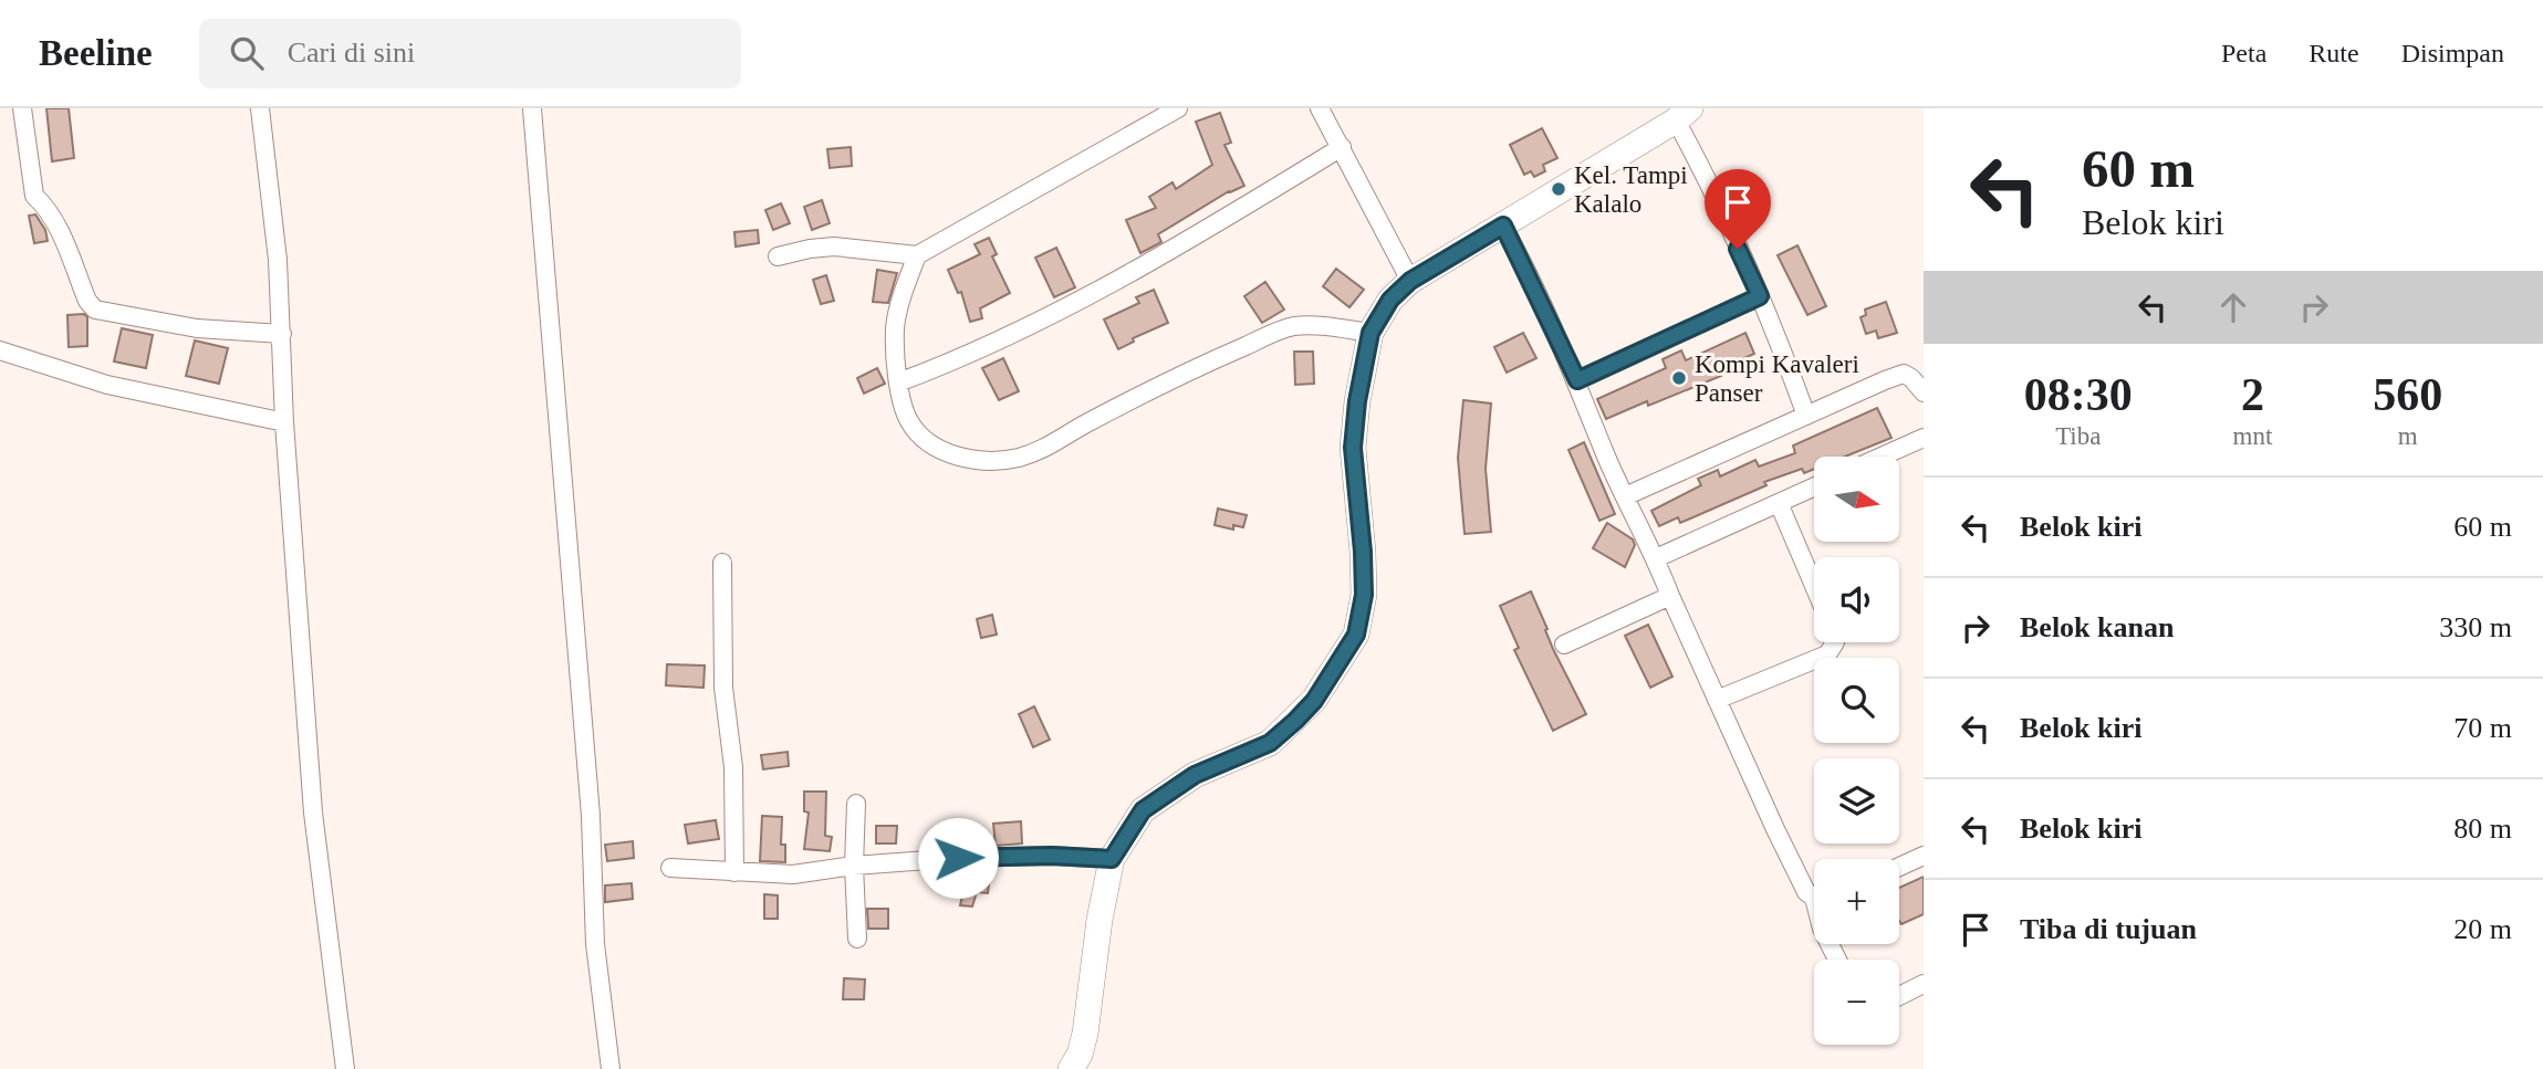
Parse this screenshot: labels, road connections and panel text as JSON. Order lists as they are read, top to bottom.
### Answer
{
  "places": ["Kel. Tampi Kalalo", "Kompi Kavaleri Panser"],
  "north": "right",
  "page": {
    "header": "Beeline",
    "search": "Cari di sini",
    "nav": ["Peta", "Rute", "Disimpan"],
    "turn": ["60 m", "Belok kiri"],
    "eta": [
      "08:30",
      "Tiba",
      "2",
      "mnt",
      "560",
      "m"
    ],
    "map_buttons": ["+", "−"],
    "list": [
      {
        "name": "Belok kiri",
        "value": "60 m"
      },
      {
        "name": "Belok kanan",
        "value": "330 m"
      },
      {
        "name": "Belok kiri",
        "value": "70 m"
      },
      {
        "name": "Belok kiri",
        "value": "80 m"
      },
      {
        "name": "Tiba di tujuan",
        "value": "20 m"
      }
    ]
  }
}
